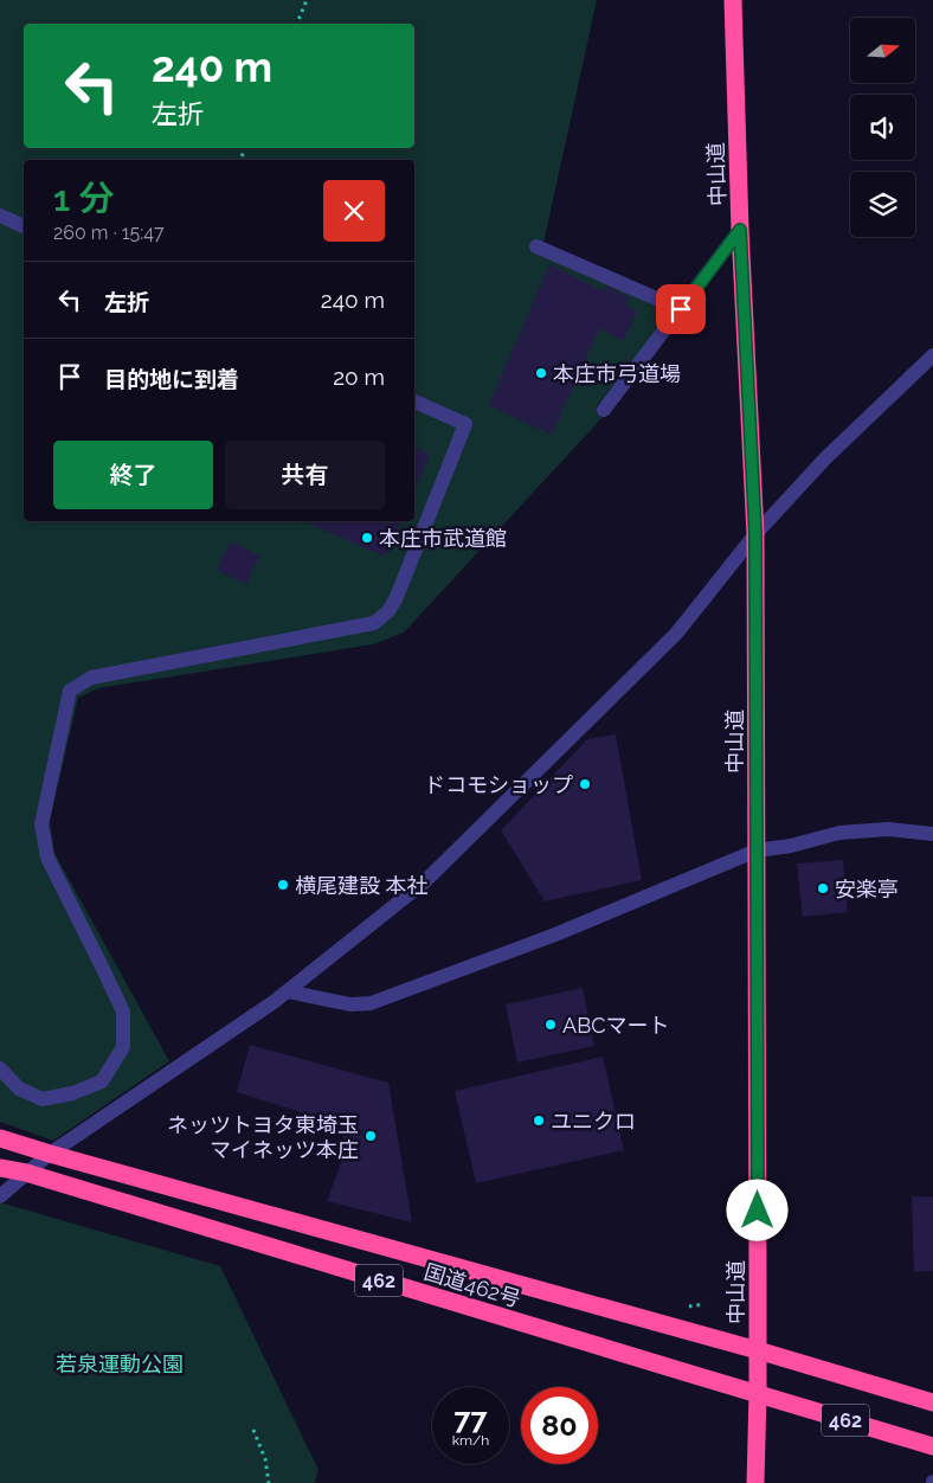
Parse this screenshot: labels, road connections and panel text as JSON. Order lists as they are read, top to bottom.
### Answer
{
  "streets": {
    "highway": ["中山道", "462", "国道462号"]
  },
  "crossings": [
    ["中山道", "国道462号"]
  ],
  "parks": ["若泉運動公園"],
  "places": [
    "本庄市弓道場",
    "本庄市武道館",
    "ドコモショップ",
    "横尾建設 本社",
    "安楽亭",
    "ABCマート",
    "ユニクロ",
    "ネッツトヨタ東埼玉 マイネッツ本庄"
  ],
  "north": "right",
  "page": {
    "turn": ["240 m", "左折"],
    "heading": ["1 分", "260 m · 15:47"],
    "list": [
      {
        "name": "左折",
        "value": "240 m"
      },
      {
        "name": "目的地に到着",
        "value": "20 m"
      }
    ],
    "buttons": ["終了", "共有"],
    "speed": "77 km/h",
    "limit": "80"
  }
}
